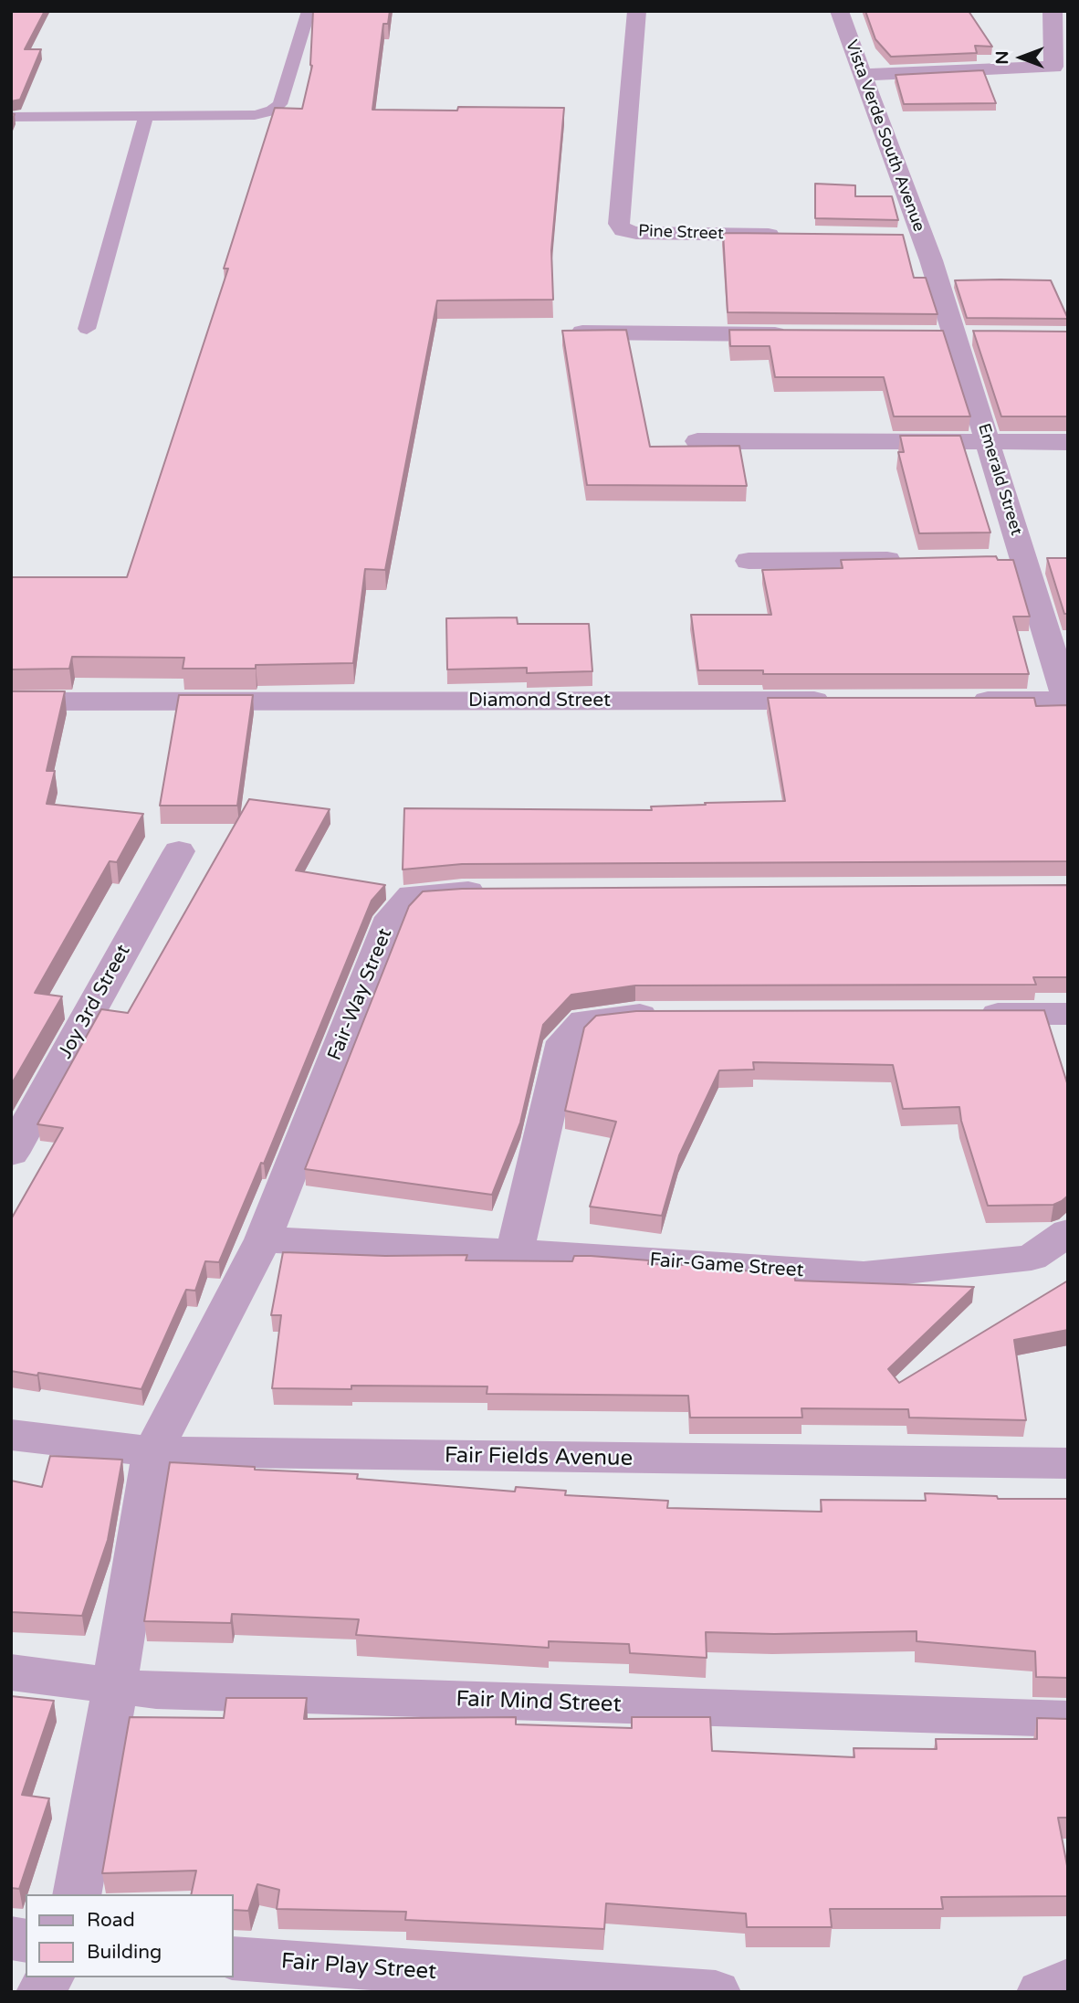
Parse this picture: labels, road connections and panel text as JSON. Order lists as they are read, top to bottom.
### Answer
{
  "streets": {
    "street": [
      "Vista Verde South Avenue",
      "Pine Street",
      "Emerald Street",
      "Diamond Street",
      "Fair-Way Street",
      "Joy 3rd Street",
      "Fair-Game Street",
      "Fair Fields Avenue",
      "Fair Mind Street",
      "Fair Play Street"
    ]
  },
  "crossings": [
    ["Vista Verde South Avenue", "Emerald Street"],
    ["Fair-Way Street", "Fair-Game Street"],
    ["Fair-Way Street", "Fair Fields Avenue"],
    ["Fair-Way Street", "Fair Mind Street"]
  ],
  "legend": ["Road", "Building"],
  "north": "left"
}
